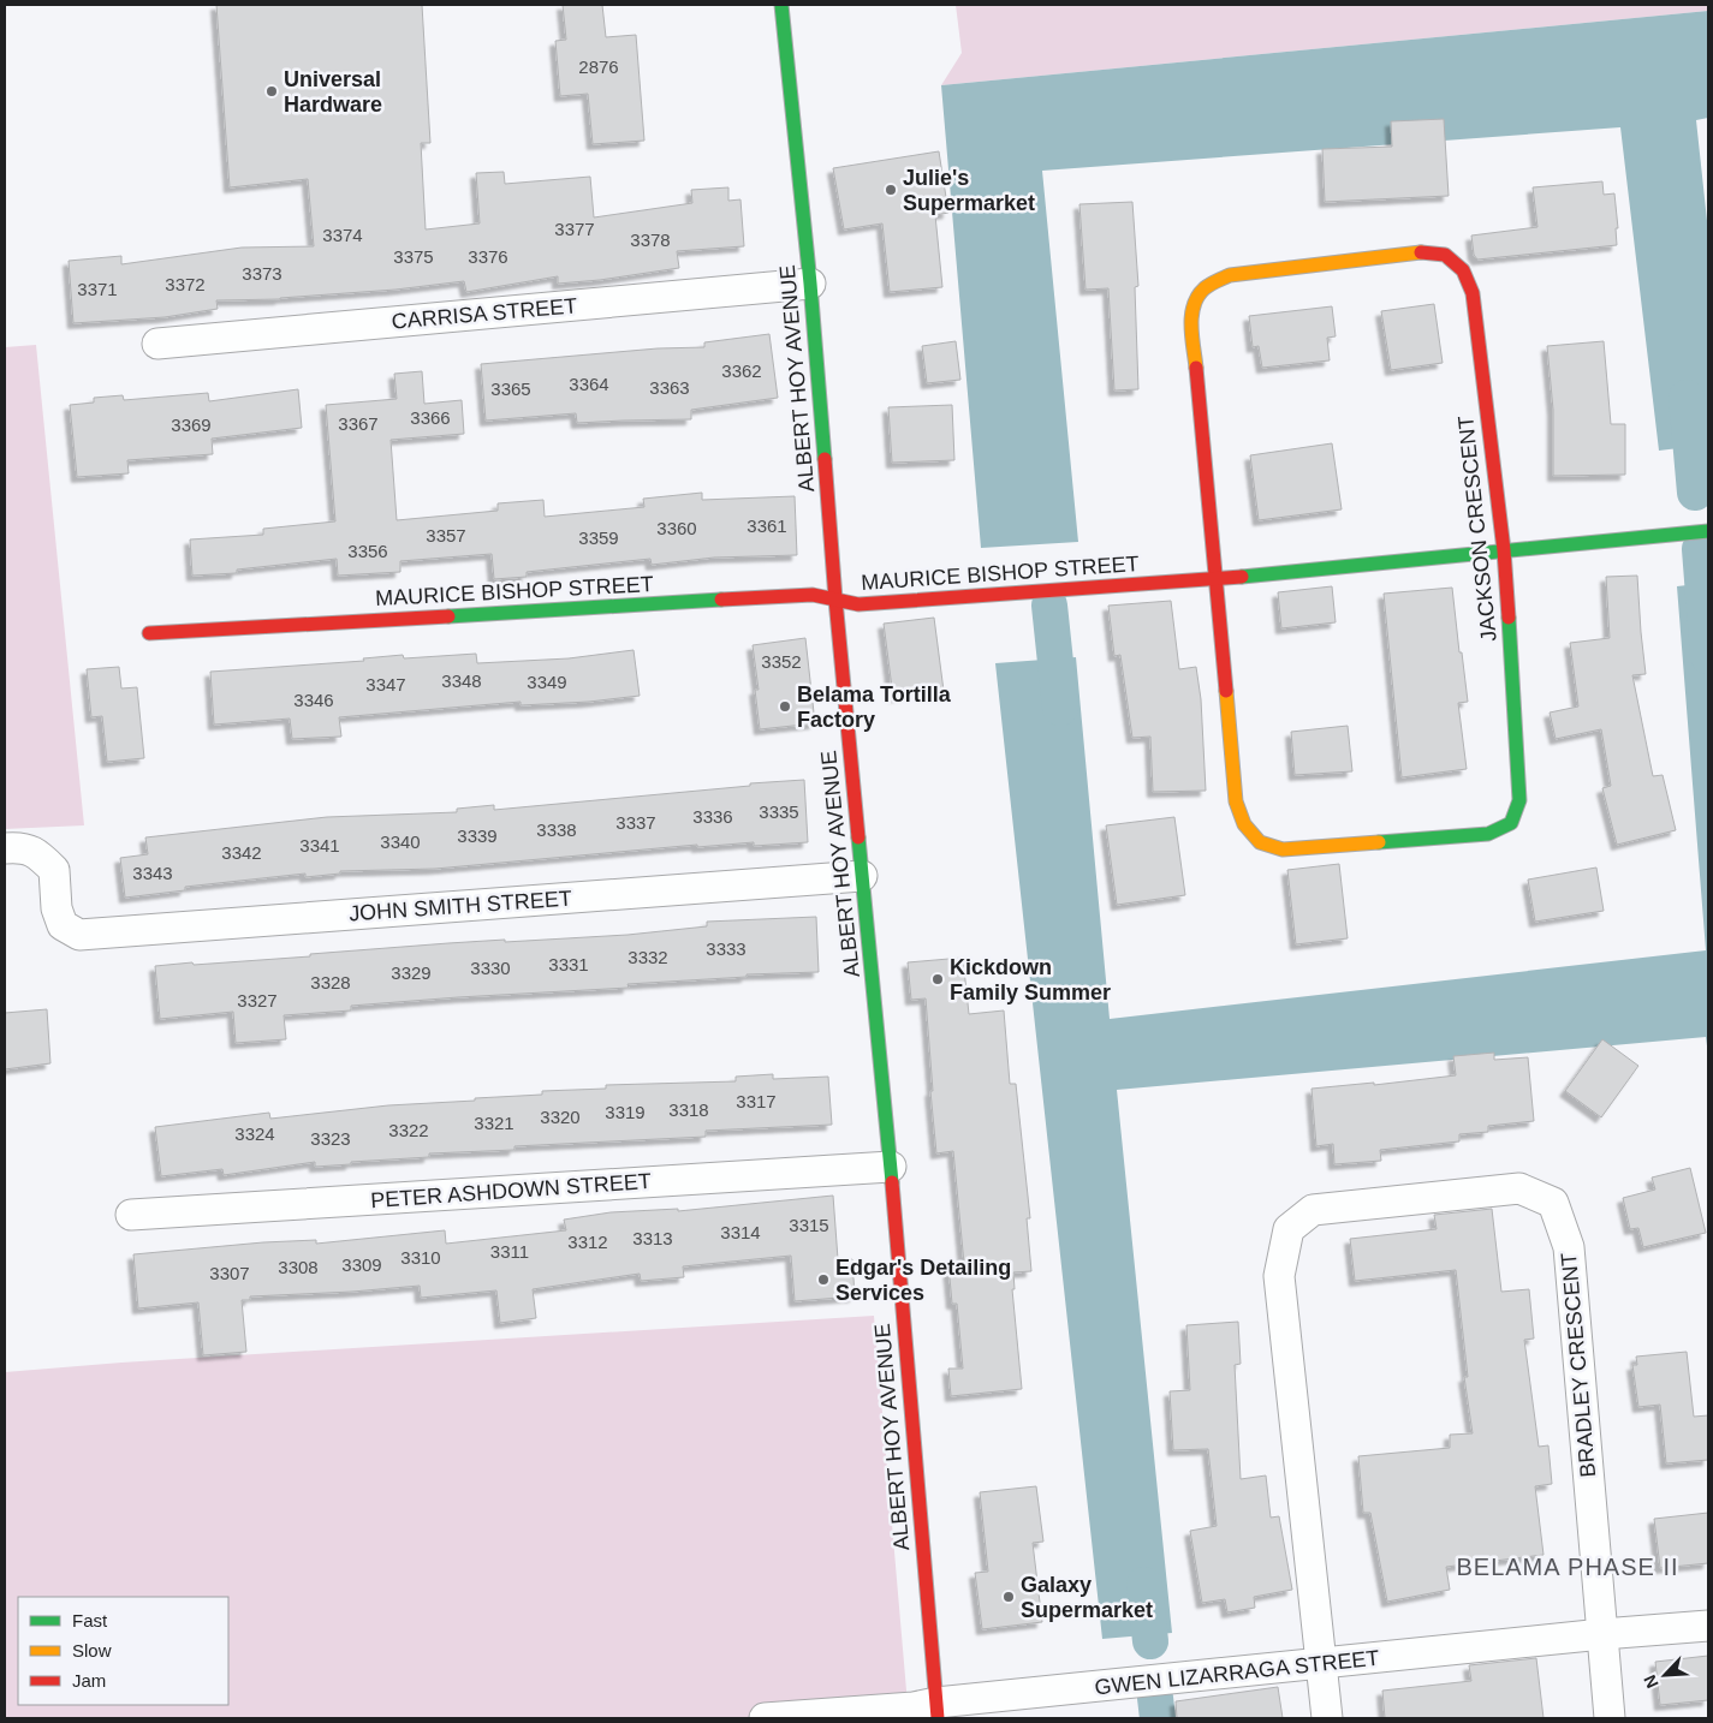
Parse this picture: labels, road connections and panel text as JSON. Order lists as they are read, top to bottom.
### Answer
{
  "streets": {
    "street": [
      "CARRISA STREET",
      "ALBERT HOY AVENUE",
      "JACKSON CRESCENT",
      "MAURICE BISHOP STREET",
      "JOHN SMITH STREET",
      "PETER ASHDOWN STREET",
      "BRADLEY CRESCENT",
      "GWEN LIZARRAGA STREET"
    ]
  },
  "crossings": [
    ["CARRISA STREET", "ALBERT HOY AVENUE"],
    ["ALBERT HOY AVENUE", "MAURICE BISHOP STREET"],
    ["ALBERT HOY AVENUE", "JOHN SMITH STREET"],
    ["ALBERT HOY AVENUE", "PETER ASHDOWN STREET"],
    ["ALBERT HOY AVENUE", "GWEN LIZARRAGA STREET"],
    ["JACKSON CRESCENT", "MAURICE BISHOP STREET"],
    ["BRADLEY CRESCENT", "GWEN LIZARRAGA STREET"]
  ],
  "districts": ["BELAMA PHASE II"],
  "places": [
    "Universal Hardware",
    "Julie's Supermarket",
    "Belama Tortilla Factory",
    "Kickdown Family Summer",
    "Edgar's Detailing Services",
    "Galaxy Supermarket"
  ],
  "house_numbers": [
    "2876",
    "3377",
    "3374",
    "3378",
    "3375",
    "3376",
    "3373",
    "3372",
    "3371",
    "3362",
    "3364",
    "3363",
    "3365",
    "3366",
    "3367",
    "3369",
    "3361",
    "3360",
    "3357",
    "3359",
    "3356",
    "3352",
    "3348",
    "3349",
    "3347",
    "3346",
    "3335",
    "3336",
    "3337",
    "3338",
    "3339",
    "3340",
    "3341",
    "3342",
    "3343",
    "3333",
    "3332",
    "3331",
    "3330",
    "3329",
    "3328",
    "3327",
    "3317",
    "3318",
    "3319",
    "3320",
    "3321",
    "3322",
    "3324",
    "3323",
    "3315",
    "3314",
    "3313",
    "3312",
    "3311",
    "3310",
    "3309",
    "3308",
    "3307"
  ],
  "legend": ["Fast", "Slow", "Jam"],
  "north": "bottom left"
}
